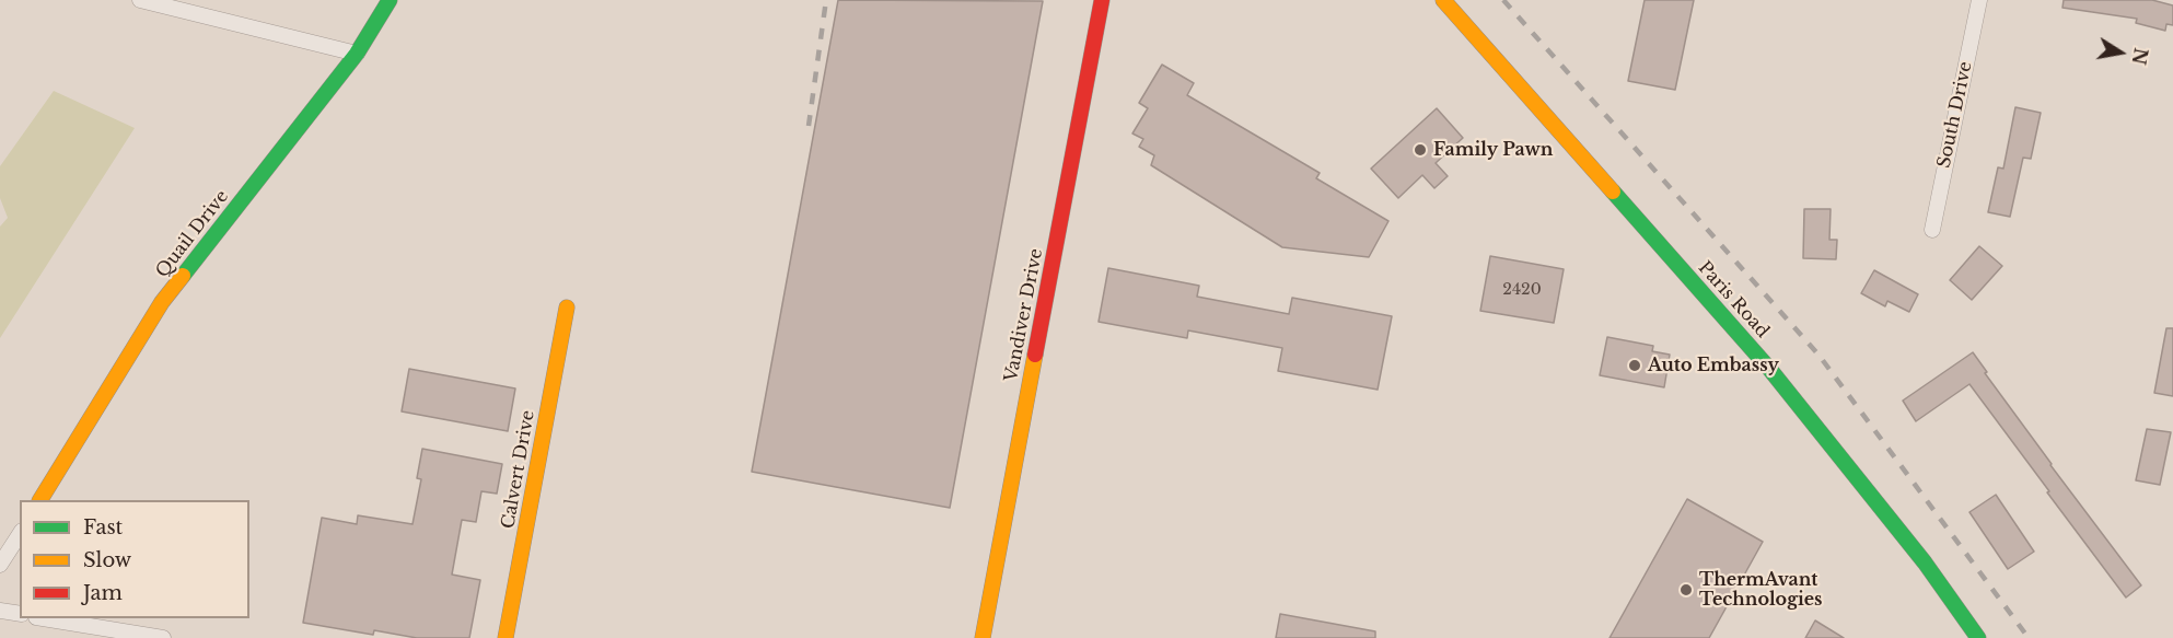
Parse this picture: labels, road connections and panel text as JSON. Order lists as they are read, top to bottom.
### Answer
{
  "streets": {
    "main road": [
      "Quail Drive",
      "Paris Road",
      "Vandiver Drive",
      "Calvert Drive"
    ],
    "street": ["South Drive"]
  },
  "places": ["Family Pawn", "Auto Embassy", "ThermAvant Technologies"],
  "house_numbers": ["2420"],
  "legend": ["Fast", "Slow", "Jam"],
  "north": "right"
}
